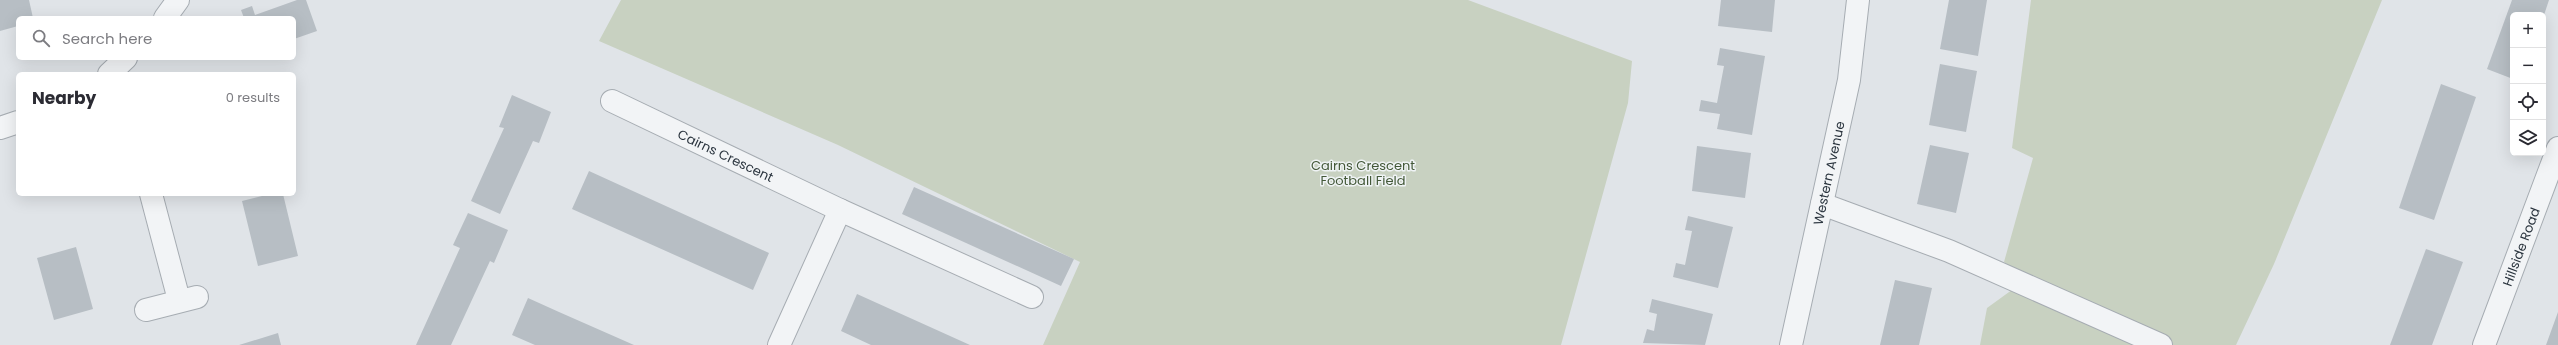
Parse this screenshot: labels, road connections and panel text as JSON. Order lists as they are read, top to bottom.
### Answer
{
  "streets": {
    "street": ["Cairns Crescent", "Western Avenue", "Hillside Road"]
  },
  "parks": ["Cairns Crescent Football Field"],
  "page": {
    "map_buttons": ["+", "−"],
    "search": "Search here",
    "heading": ["Nearby", "0 results"]
  }
}
